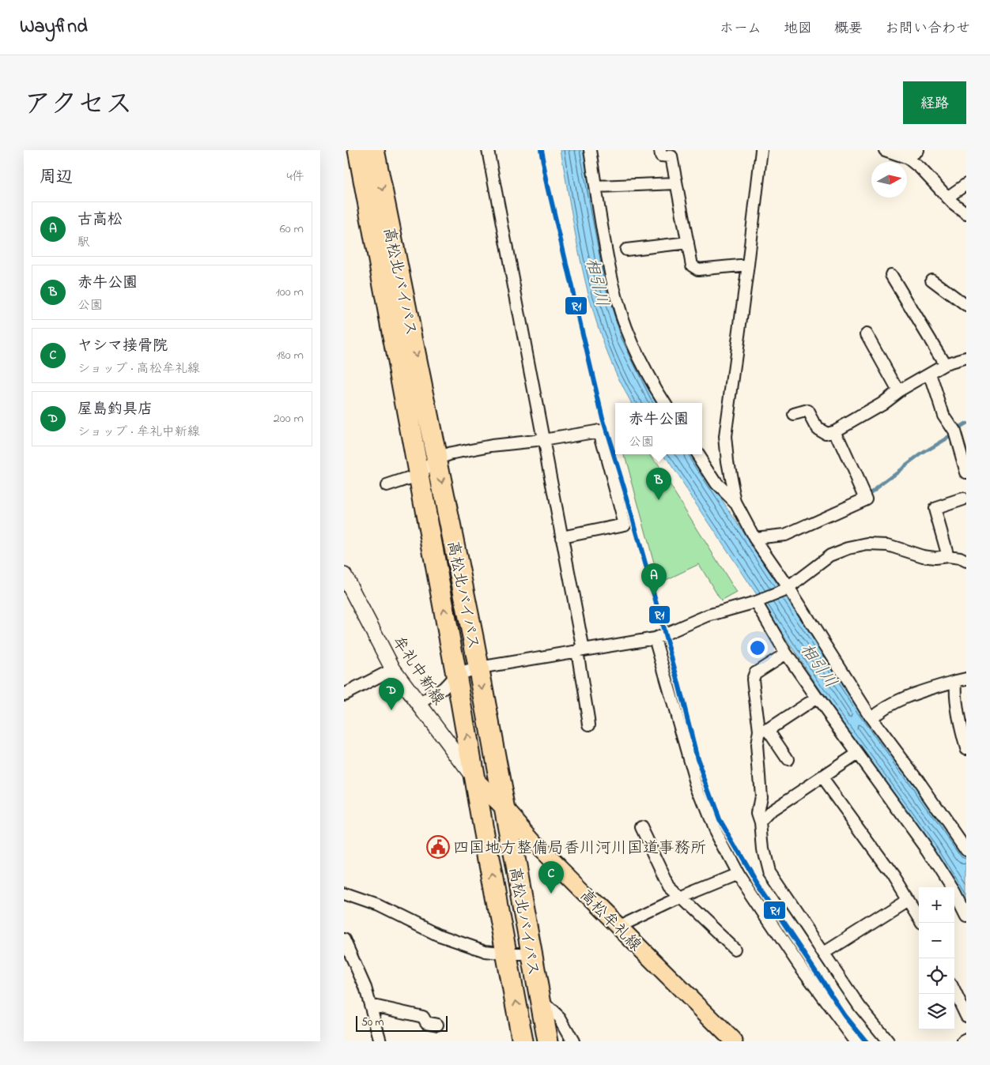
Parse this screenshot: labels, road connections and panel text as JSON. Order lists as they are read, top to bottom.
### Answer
{
  "streets": {
    "highway": ["高松北バイパス"],
    "main road": ["牟礼中新線", "高松牟礼線"]
  },
  "crossings": [
    ["高松北バイパス", "牟礼中新線"],
    ["高松北バイパス", "高松牟礼線"],
    ["牟礼中新線", "高松牟礼線"]
  ],
  "water": ["相引川"],
  "places": {
    "public building": ["四国地方整備局香川河川国道事務所"]
  },
  "lines": ["transit line R1"],
  "scale_bar": "50 m",
  "north": "right",
  "page": {
    "header": "Wayfind",
    "nav": [
      "ホーム",
      "地図",
      "概要",
      "お問い合わせ"
    ],
    "title": "アクセス",
    "buttons": "経路",
    "heading": ["周辺", "4件"],
    "list": [
      {
        "mark": "A",
        "name": "古高松",
        "note": "駅",
        "value": "60 m"
      },
      {
        "mark": "B",
        "name": "赤牛公園",
        "note": "公園",
        "value": "100 m"
      },
      {
        "mark": "C",
        "name": "ヤシマ接骨院",
        "note": "ショップ · 高松牟礼線",
        "value": "180 m"
      },
      {
        "mark": "D",
        "name": "屋島釣具店",
        "note": "ショップ · 牟礼中新線",
        "value": "200 m"
      }
    ],
    "popup": ["赤牛公園", "公園"],
    "pins": [
      "B",
      "A",
      "D",
      "C"
    ],
    "map_buttons": ["+", "−"],
    "scale": "50 m"
  }
}
